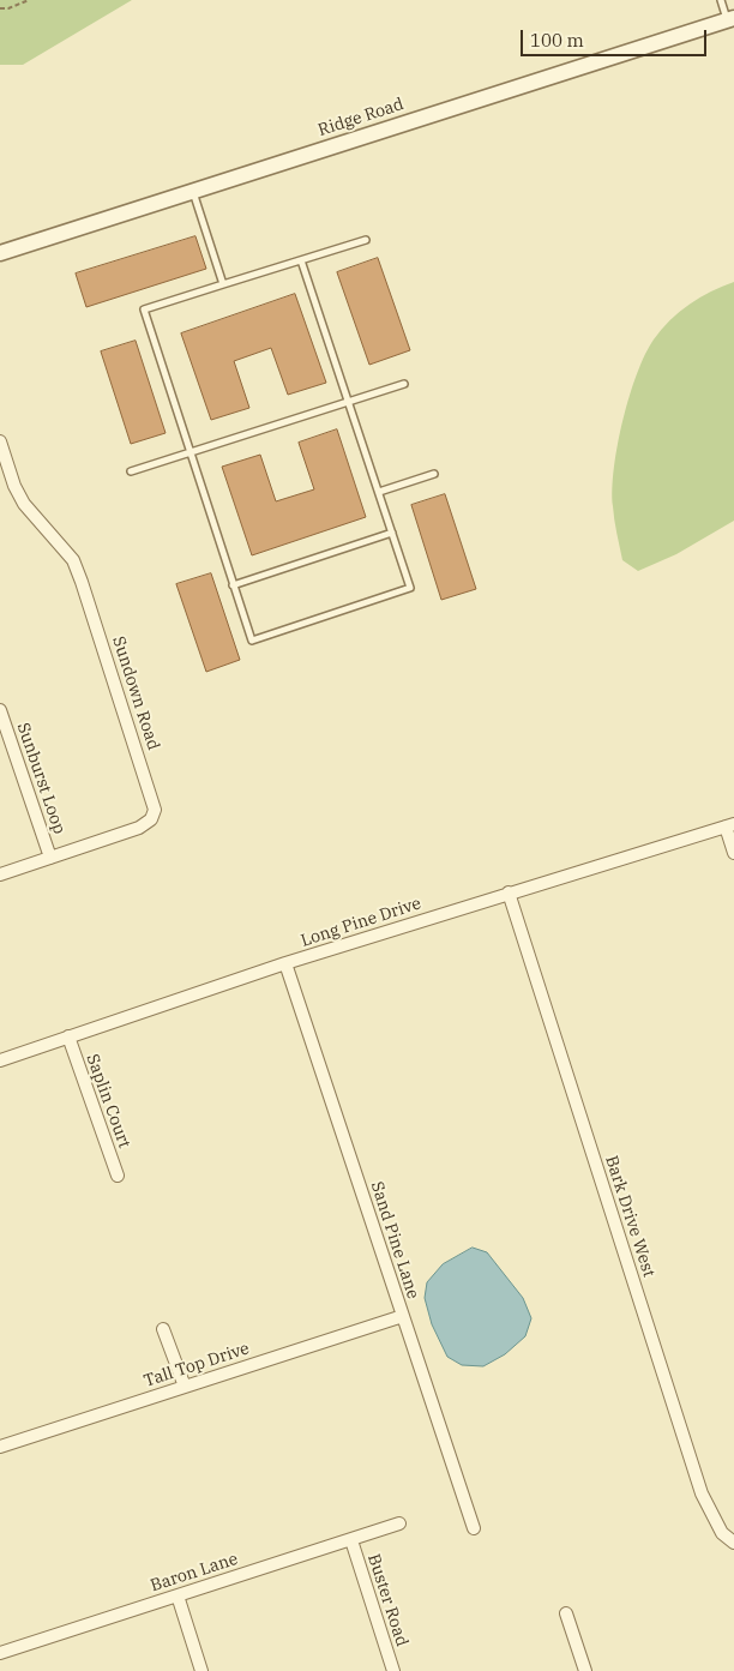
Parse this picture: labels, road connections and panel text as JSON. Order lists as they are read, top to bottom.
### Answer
{
  "streets": {
    "street": [
      "Ridge Road",
      "Sundown Road",
      "Sunburst Loop",
      "Long Pine Drive",
      "Saplin Court",
      "Bark Drive West",
      "Sand Pine Lane",
      "Tall Top Drive",
      "Baron Lane",
      "Buster Road"
    ]
  },
  "crossings": [
    ["Sundown Road", "Sunburst Loop"],
    ["Long Pine Drive", "Saplin Court"],
    ["Long Pine Drive", "Bark Drive West"],
    ["Long Pine Drive", "Sand Pine Lane"],
    ["Sand Pine Lane", "Tall Top Drive"],
    ["Baron Lane", "Buster Road"]
  ],
  "scale_bar": "100 m"
}
